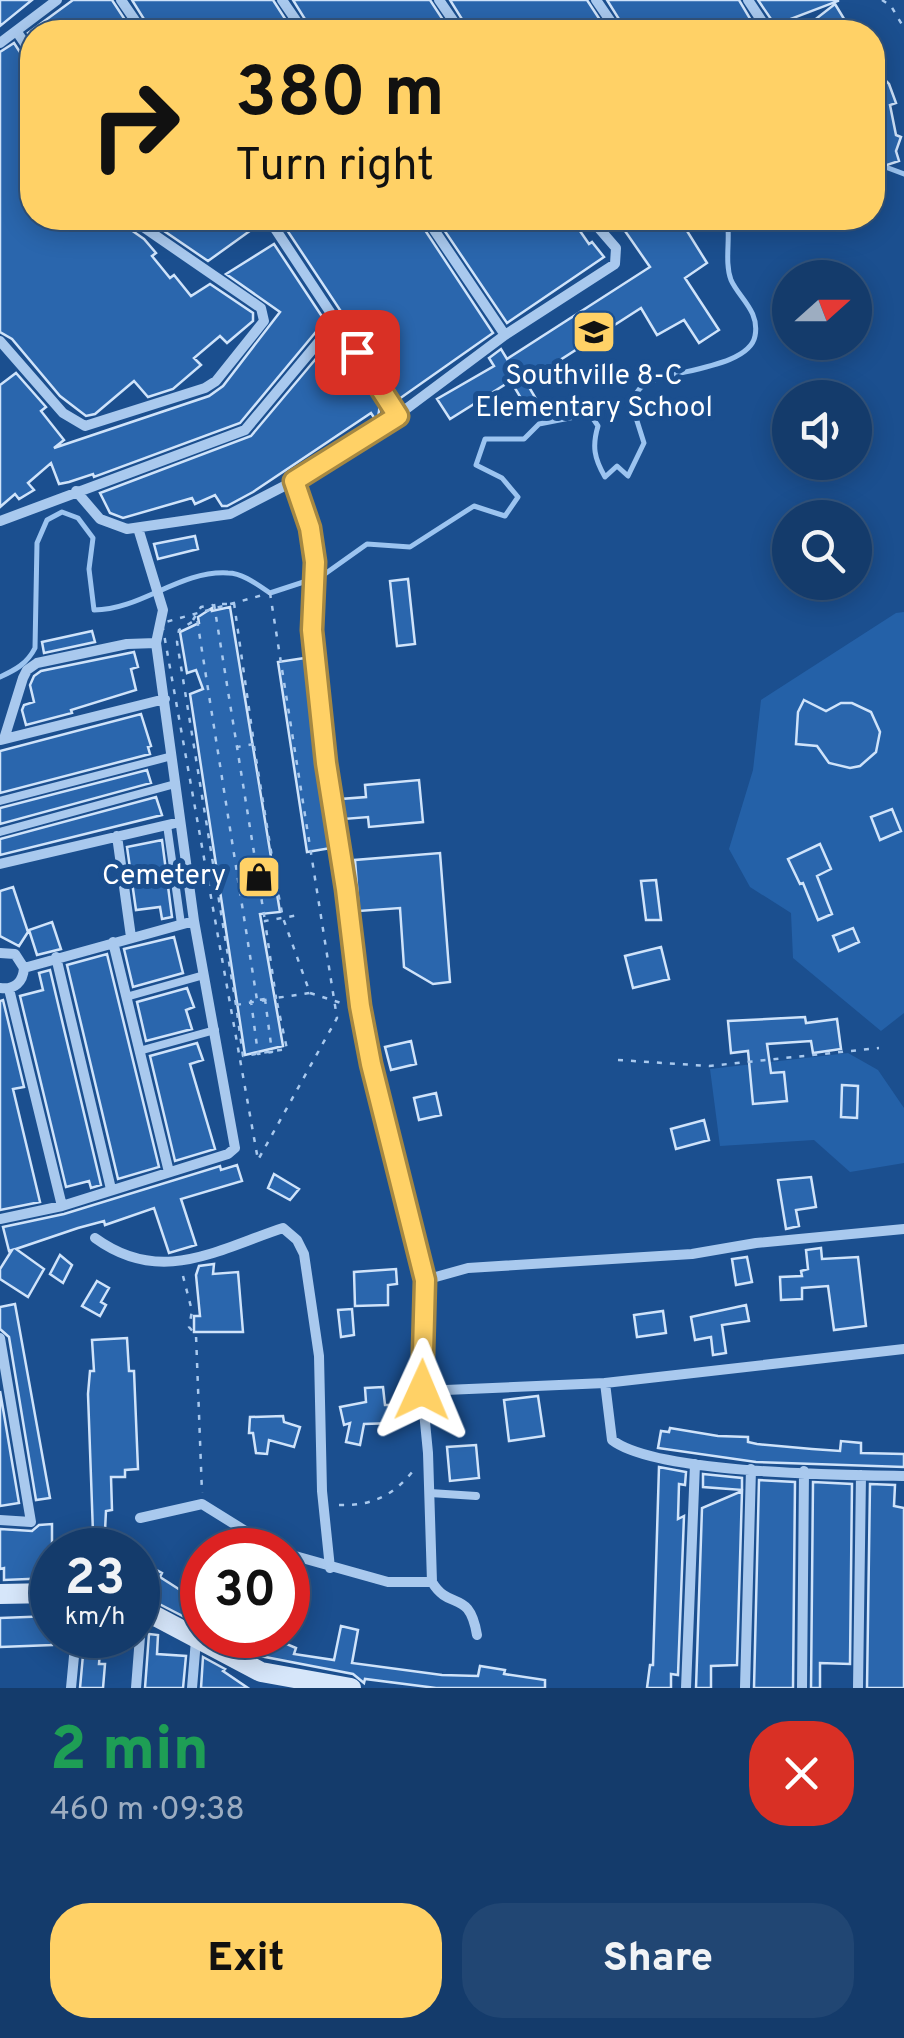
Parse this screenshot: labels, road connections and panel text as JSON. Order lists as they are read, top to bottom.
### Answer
{
  "places": {
    "school or university": ["Southville 8-C Elementary School"],
    "shop": ["Cemetery"]
  },
  "north": "right",
  "page": {
    "turn": ["380 m", "Turn right"],
    "speed": "23 km/h",
    "limit": "30",
    "heading": ["2 min", "460 m · 09:38"],
    "buttons": ["Exit", "Share"]
  }
}
